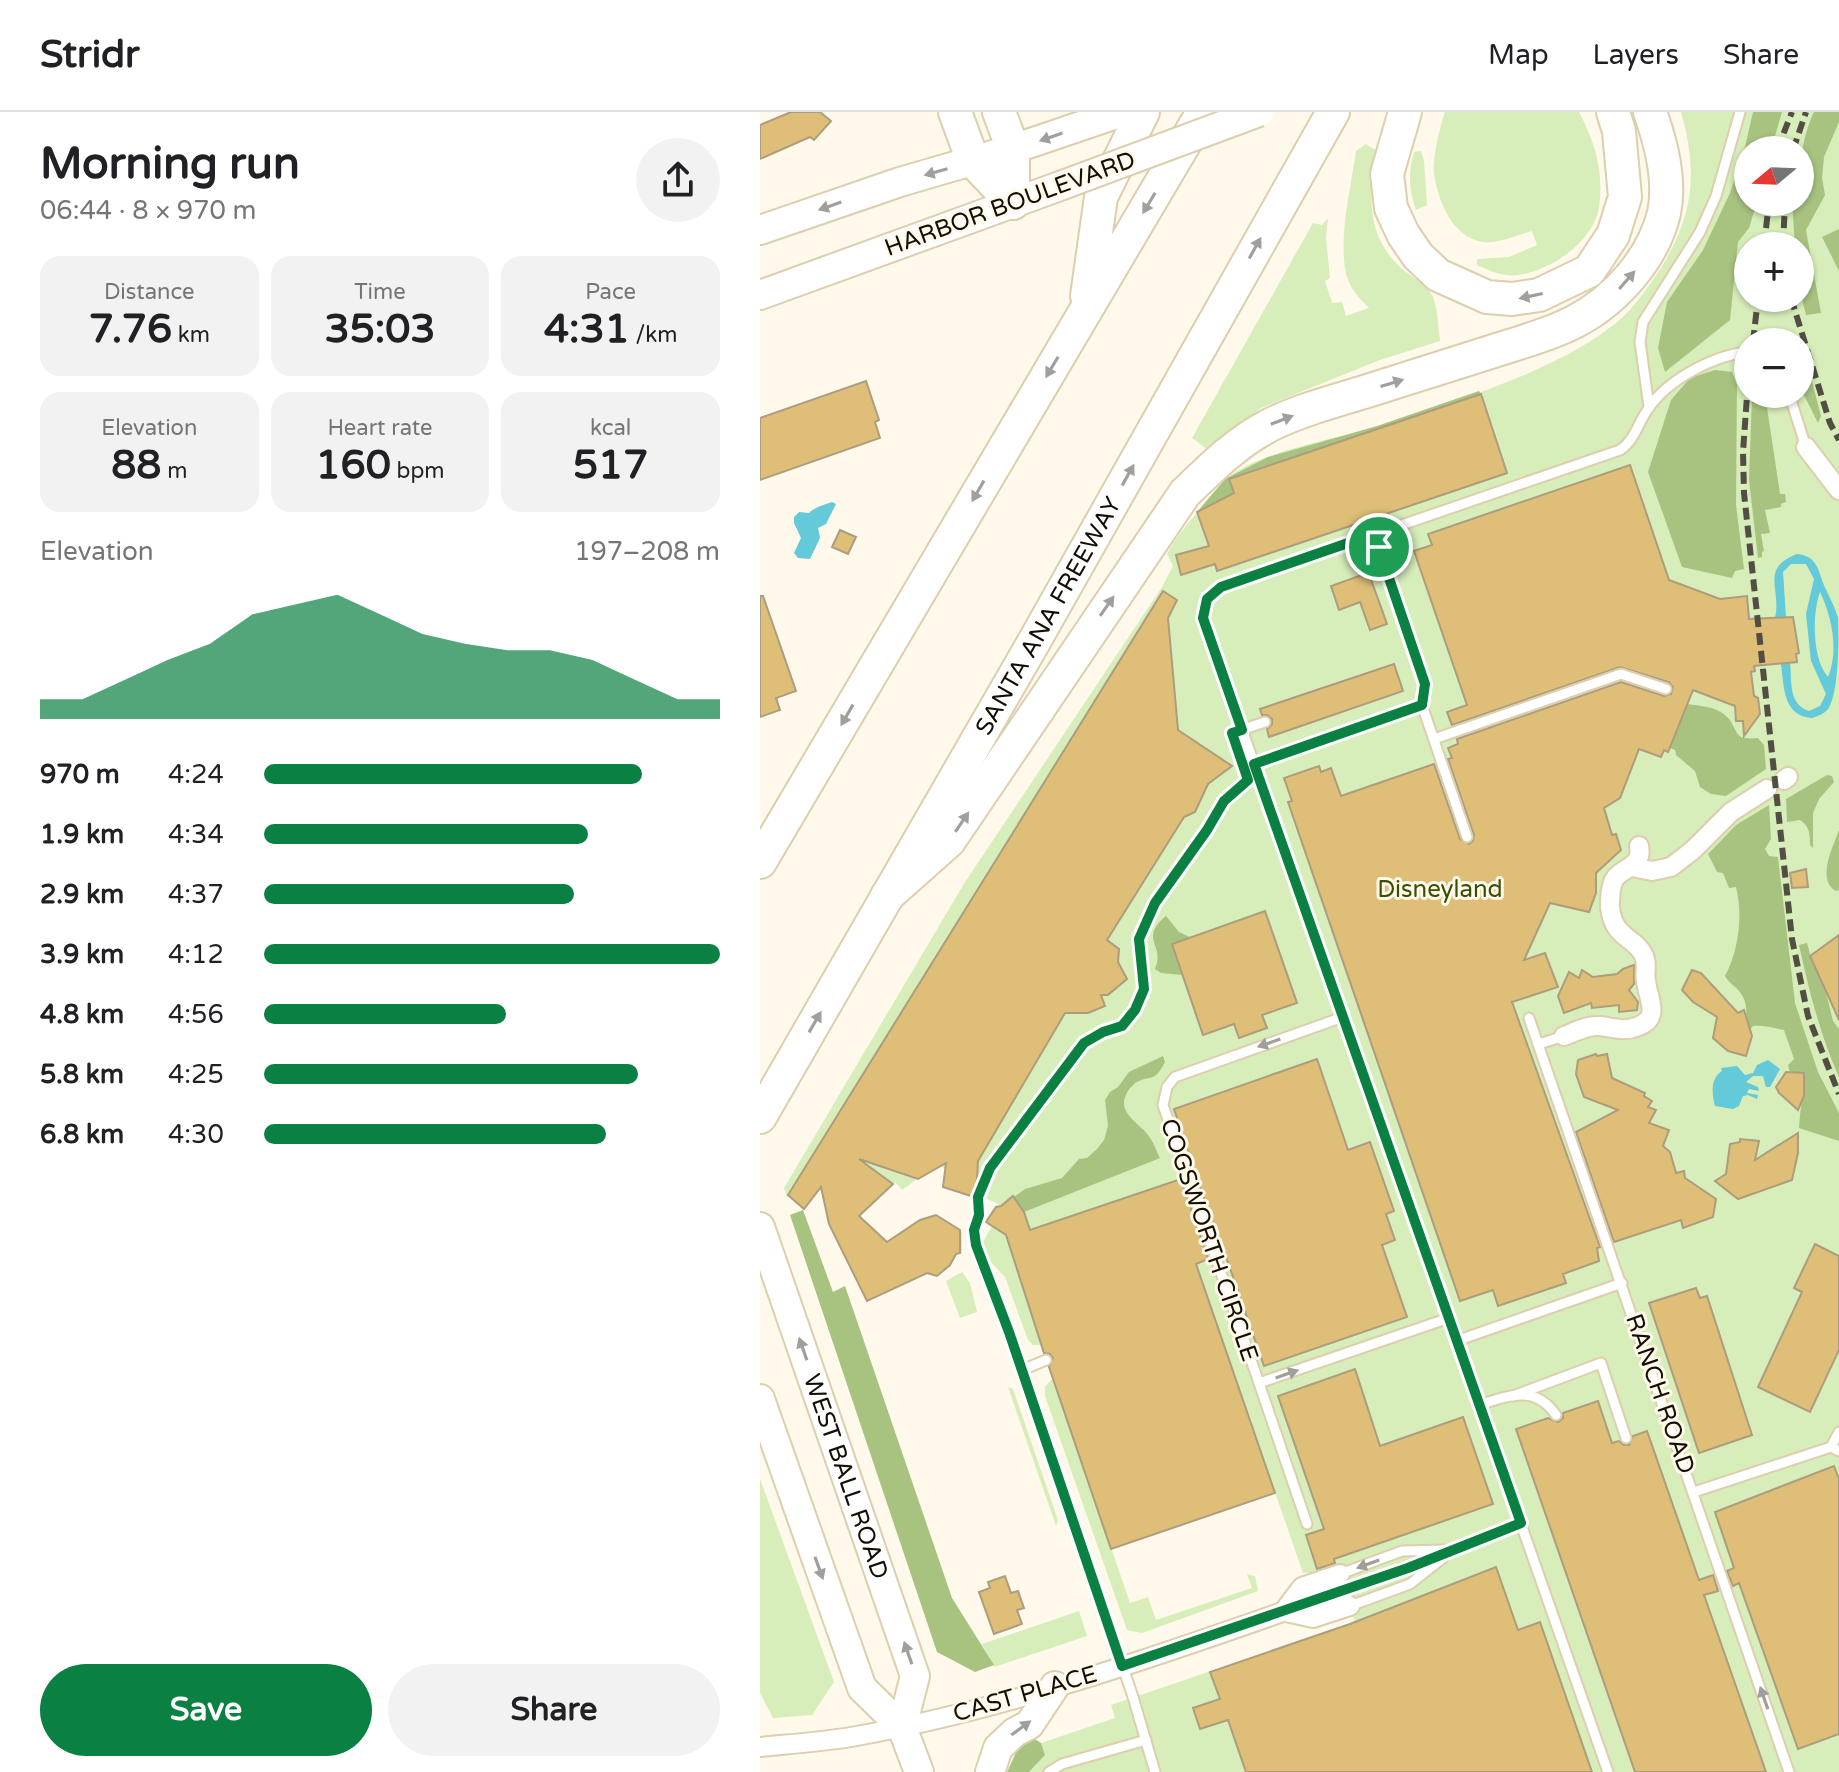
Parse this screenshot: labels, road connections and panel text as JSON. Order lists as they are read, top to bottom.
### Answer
{
  "streets": {
    "highway": ["SANTA ANA FREEWAY"],
    "main road": ["HARBOR BOULEVARD", "WEST BALL ROAD"],
    "street": ["CAST PLACE"],
    "lane": ["COGSWORTH CIRCLE", "RANCH ROAD"]
  },
  "crossings": [
    ["WEST BALL ROAD", "CAST PLACE"]
  ],
  "one_way": ["RANCH ROAD"],
  "parks": ["Disneyland"],
  "north": "left",
  "page": {
    "header": "Stridr",
    "nav": ["Map", "Layers", "Share"],
    "heading": ["Morning run", "06:44 · 8 × 970 m"],
    "map_buttons": ["+", "−"],
    "stats": [
      ["Distance", "7.76 km"],
      ["Time", "35:03"],
      ["Pace", "4:31 /km"],
      ["Elevation", "88 m"],
      ["Heart rate", "160 bpm"],
      ["kcal", "517"]
    ],
    "chart": ["Elevation", "197–208 m"],
    "list": [
      {
        "name": "970 m",
        "note": "4:24"
      },
      {
        "name": "1.9 km",
        "note": "4:34"
      },
      {
        "name": "2.9 km",
        "note": "4:37"
      },
      {
        "name": "3.9 km",
        "note": "4:12"
      },
      {
        "name": "4.8 km",
        "note": "4:56"
      },
      {
        "name": "5.8 km",
        "note": "4:25"
      },
      {
        "name": "6.8 km",
        "note": "4:30"
      }
    ],
    "buttons": ["Save", "Share"]
  }
}
